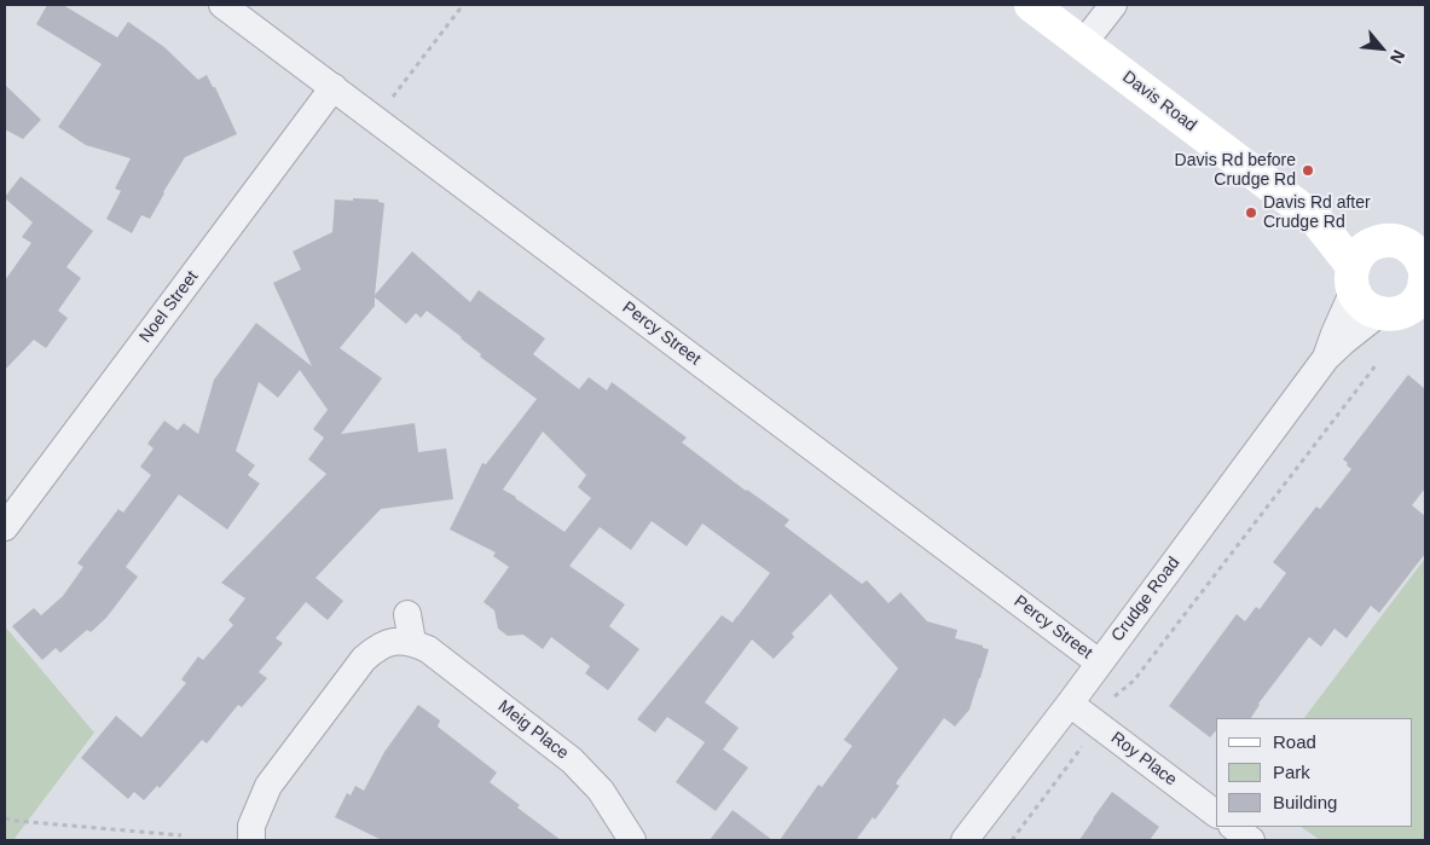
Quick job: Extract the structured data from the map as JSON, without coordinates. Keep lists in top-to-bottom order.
{
  "streets": {
    "street": [
      "Davis Road",
      "Noel Street",
      "Percy Street",
      "Crudge Road",
      "Meig Place",
      "Roy Place"
    ]
  },
  "crossings": [
    ["Davis Road", "Crudge Road"],
    ["Noel Street", "Percy Street"],
    ["Percy Street", "Crudge Road"],
    ["Crudge Road", "Roy Place"]
  ],
  "places": ["Davis Rd before Crudge Rd", "Davis Rd after Crudge Rd"],
  "legend": ["Road", "Park", "Building"],
  "north": "bottom right"
}
